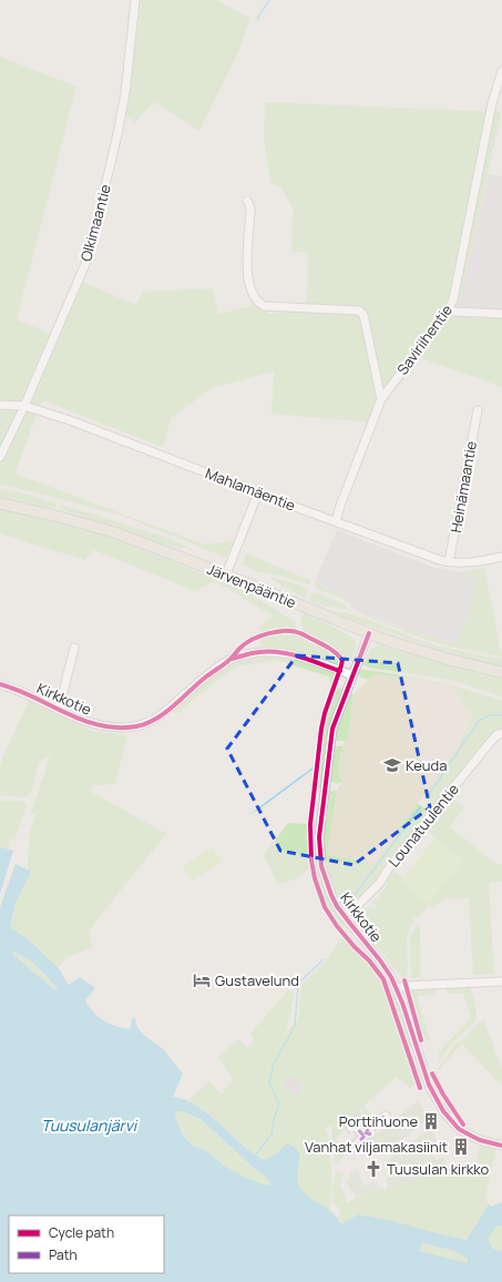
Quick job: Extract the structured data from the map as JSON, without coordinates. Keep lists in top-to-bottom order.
{
  "streets": {
    "main road": ["Järvenpääntie"],
    "street": [
      "Olkimaantie",
      "Saviriihentie",
      "Heinämaantie",
      "Mahlamäentie",
      "Kirkkotie",
      "Lounatuulentie"
    ]
  },
  "crossings": [
    ["Olkimaantie", "Mahlamäentie"],
    ["Saviriihentie", "Mahlamäentie"],
    ["Heinämaantie", "Mahlamäentie"],
    ["Järvenpääntie", "Kirkkotie"],
    ["Kirkkotie", "Lounatuulentie"]
  ],
  "water": ["Tuusulanjärvi"],
  "places": {
    "school or university": ["Keuda"],
    "hotel": ["Gustavelund"],
    "building": ["Porttihuone", "Vanhat viljamakasiinit"],
    "church": ["Tuusulan kirkko"]
  },
  "legend": ["Cycle path", "Path"]
}
